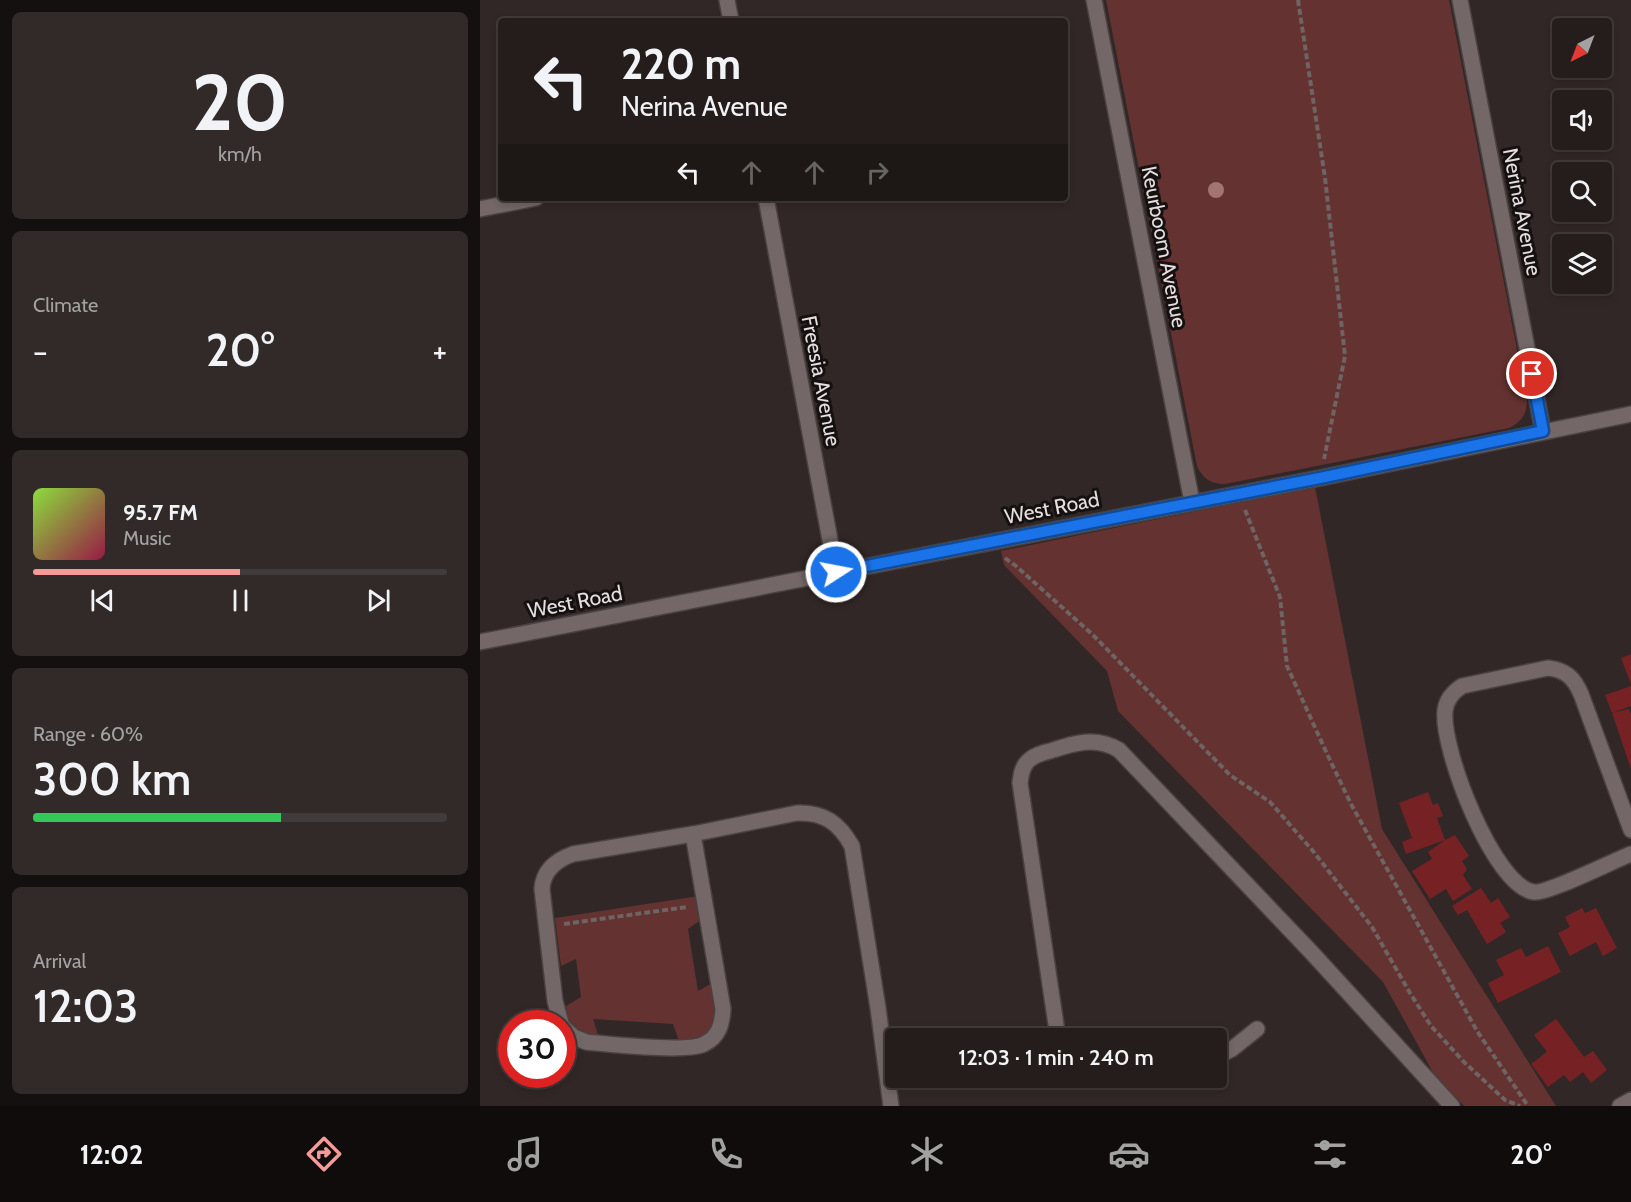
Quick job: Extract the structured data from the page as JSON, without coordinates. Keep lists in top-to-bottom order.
{
  "streets": {
    "street": [
      "Nerina Avenue",
      "Keurboom Avenue",
      "Freesia Avenue",
      "West Road"
    ]
  },
  "crossings": [
    ["Nerina Avenue", "West Road"],
    ["Keurboom Avenue", "West Road"],
    ["Freesia Avenue", "West Road"]
  ],
  "north": "bottom left",
  "page": {
    "tile": [
      ["20", "km/h"],
      "Climate",
      ["Range · 60%", "300 km"],
      ["Arrival", "12:03"]
    ],
    "turn": ["220 m", "Nerina Avenue"],
    "heat": ["−", "20°", "+"],
    "song": ["95.7 FM", "Music"],
    "limit": "30",
    "trip": "12:03 · 1 min · 240 m",
    "tabs": ["12:02", "20°"]
  }
}
